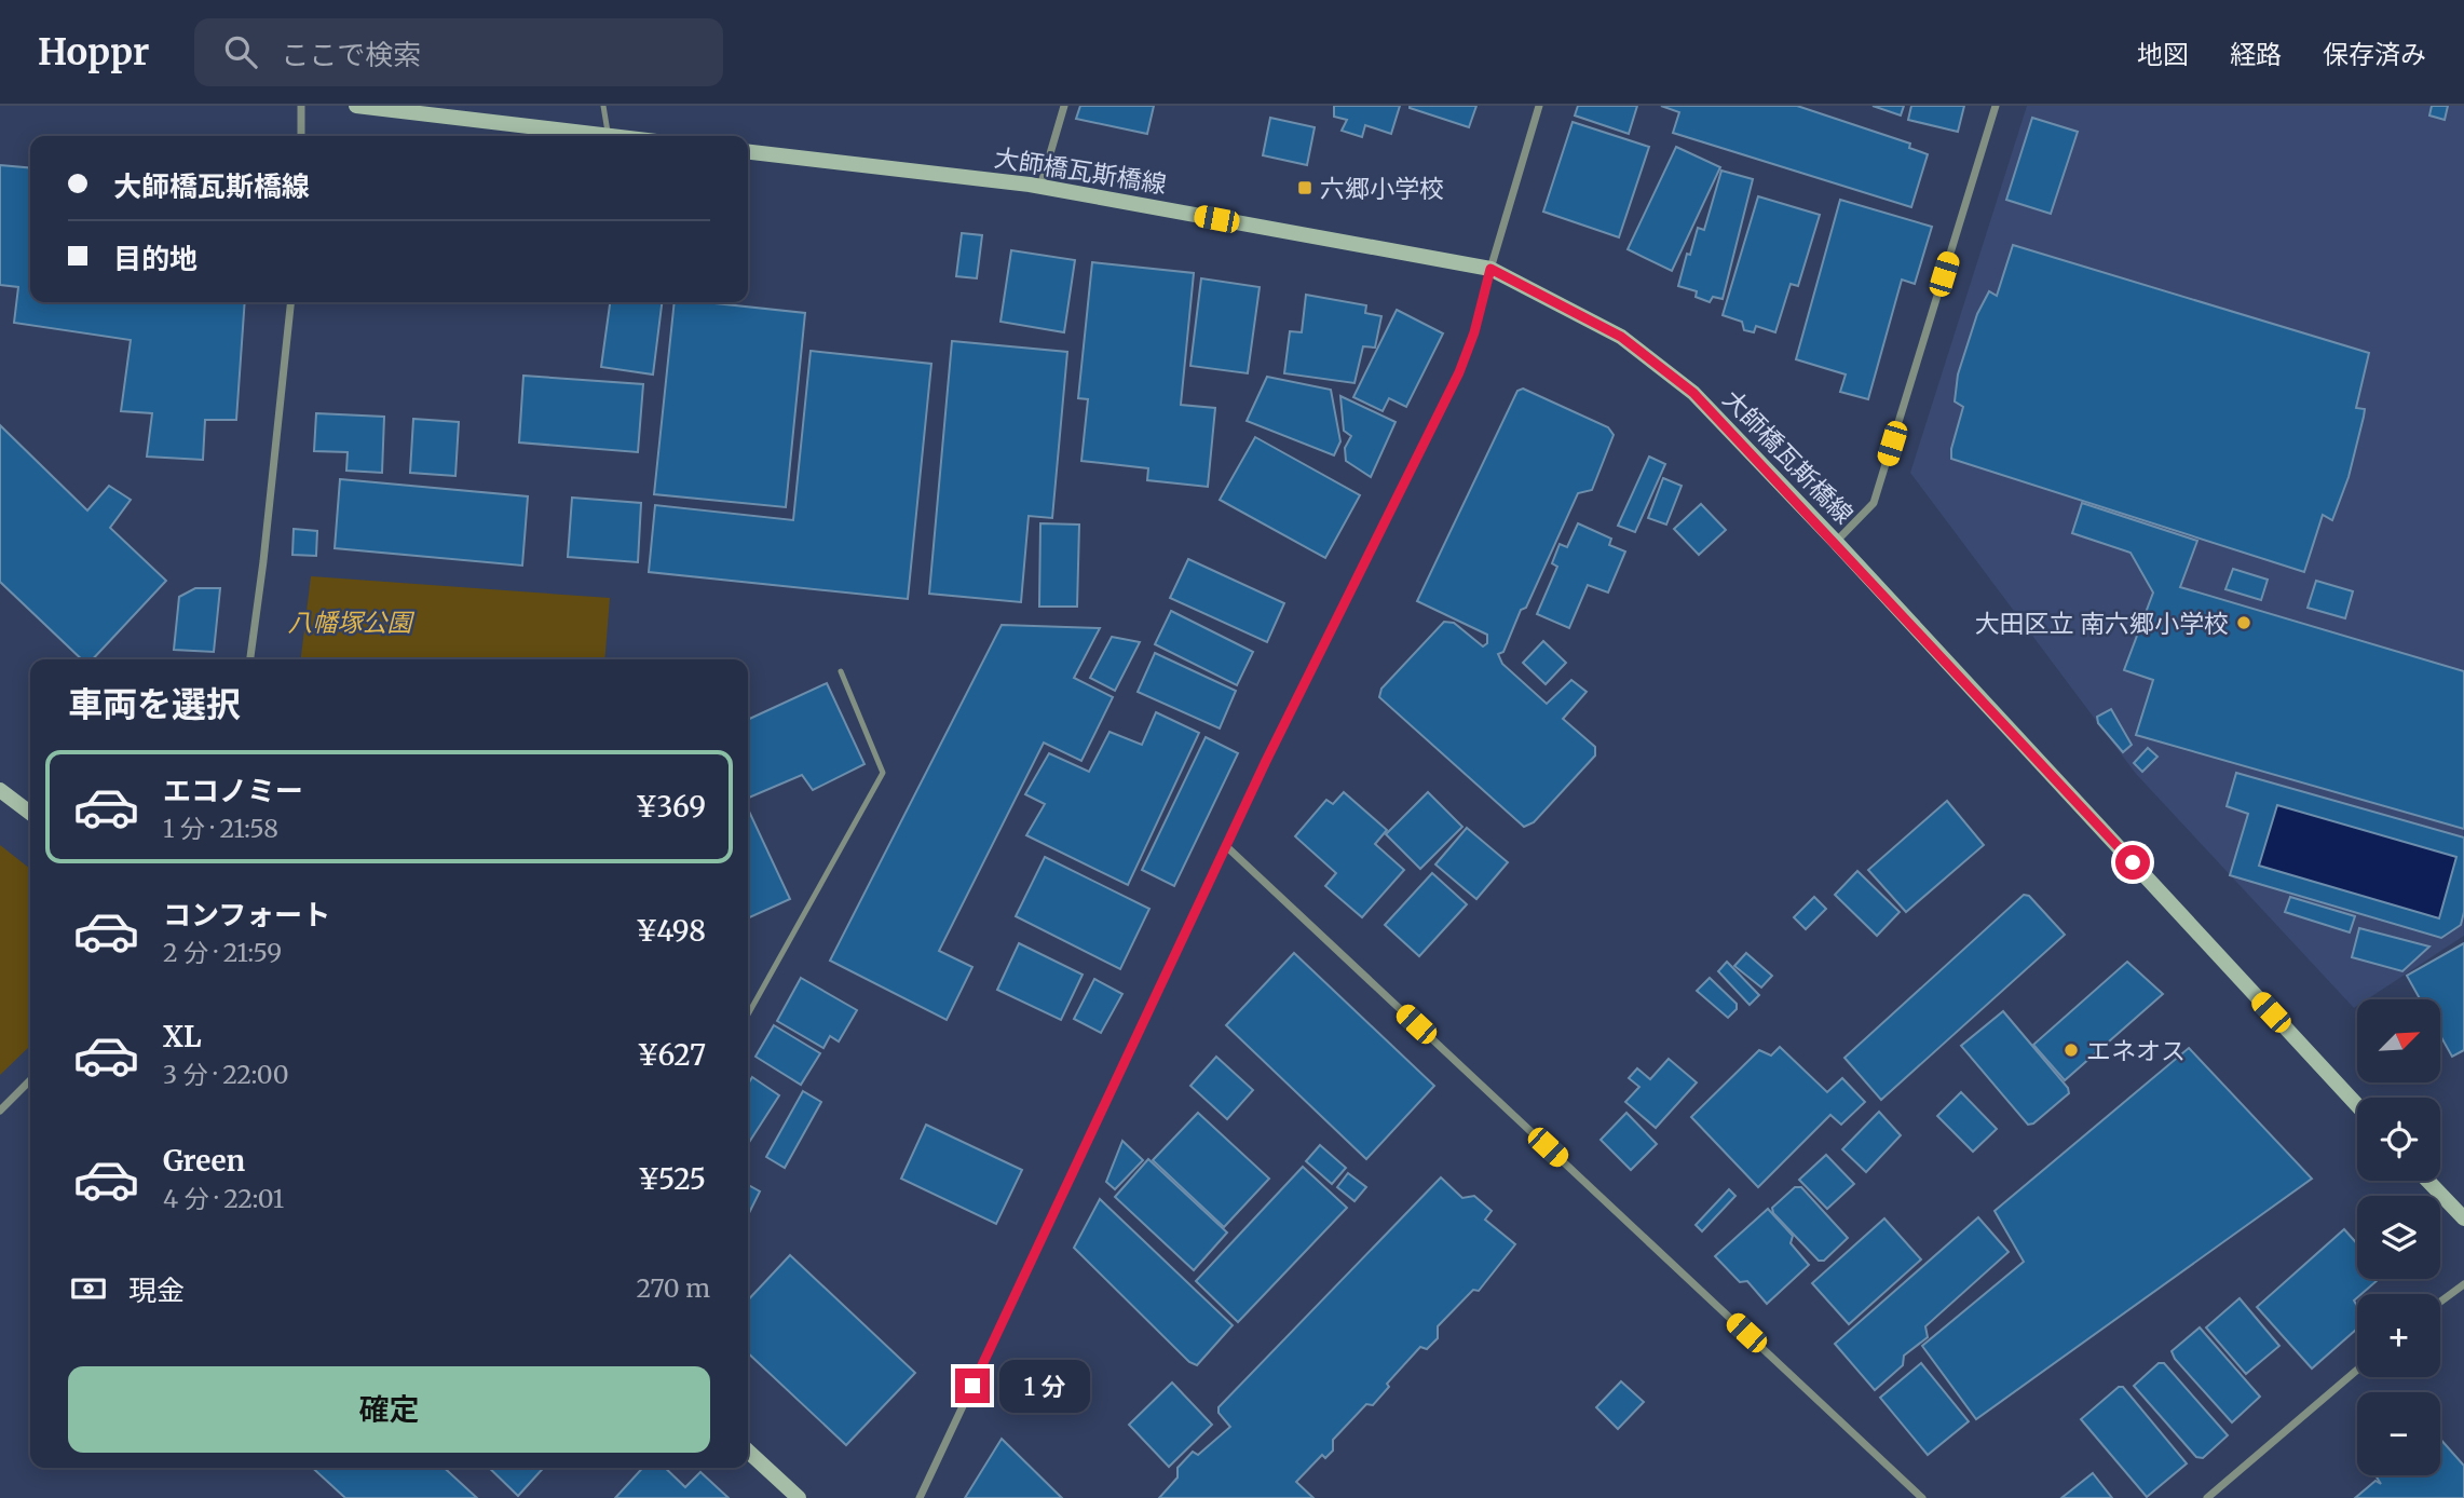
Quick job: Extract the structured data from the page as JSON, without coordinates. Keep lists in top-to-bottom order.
{
  "streets": {
    "street": ["大師橋瓦斯橋線"]
  },
  "parks": ["八幡塚公園"],
  "places": {
    "transit": ["六郷小学校"],
    "other": ["大田区立 南六郷小学校", "エネオス"]
  },
  "north": "top right",
  "page": {
    "header": "Hoppr",
    "search": "ここで検索",
    "nav": ["地図", "経路", "保存済み"],
    "banner": ["大師橋瓦斯橋線", "目的地"],
    "heading": "車両を選択",
    "list": [
      {
        "name": "エコノミー",
        "note": "1 分 · 21:58",
        "value": "¥369"
      },
      {
        "name": "コンフォート",
        "note": "2 分 · 21:59",
        "value": "¥498"
      },
      {
        "name": "XL",
        "note": "3 分 · 22:00",
        "value": "¥627"
      },
      {
        "name": "Green",
        "note": "4 分 · 22:01",
        "value": "¥525"
      }
    ],
    "map_buttons": ["+", "−"],
    "pay": ["現金", "270 m"],
    "buttons": "確定",
    "bubble": "1 分"
  }
}
